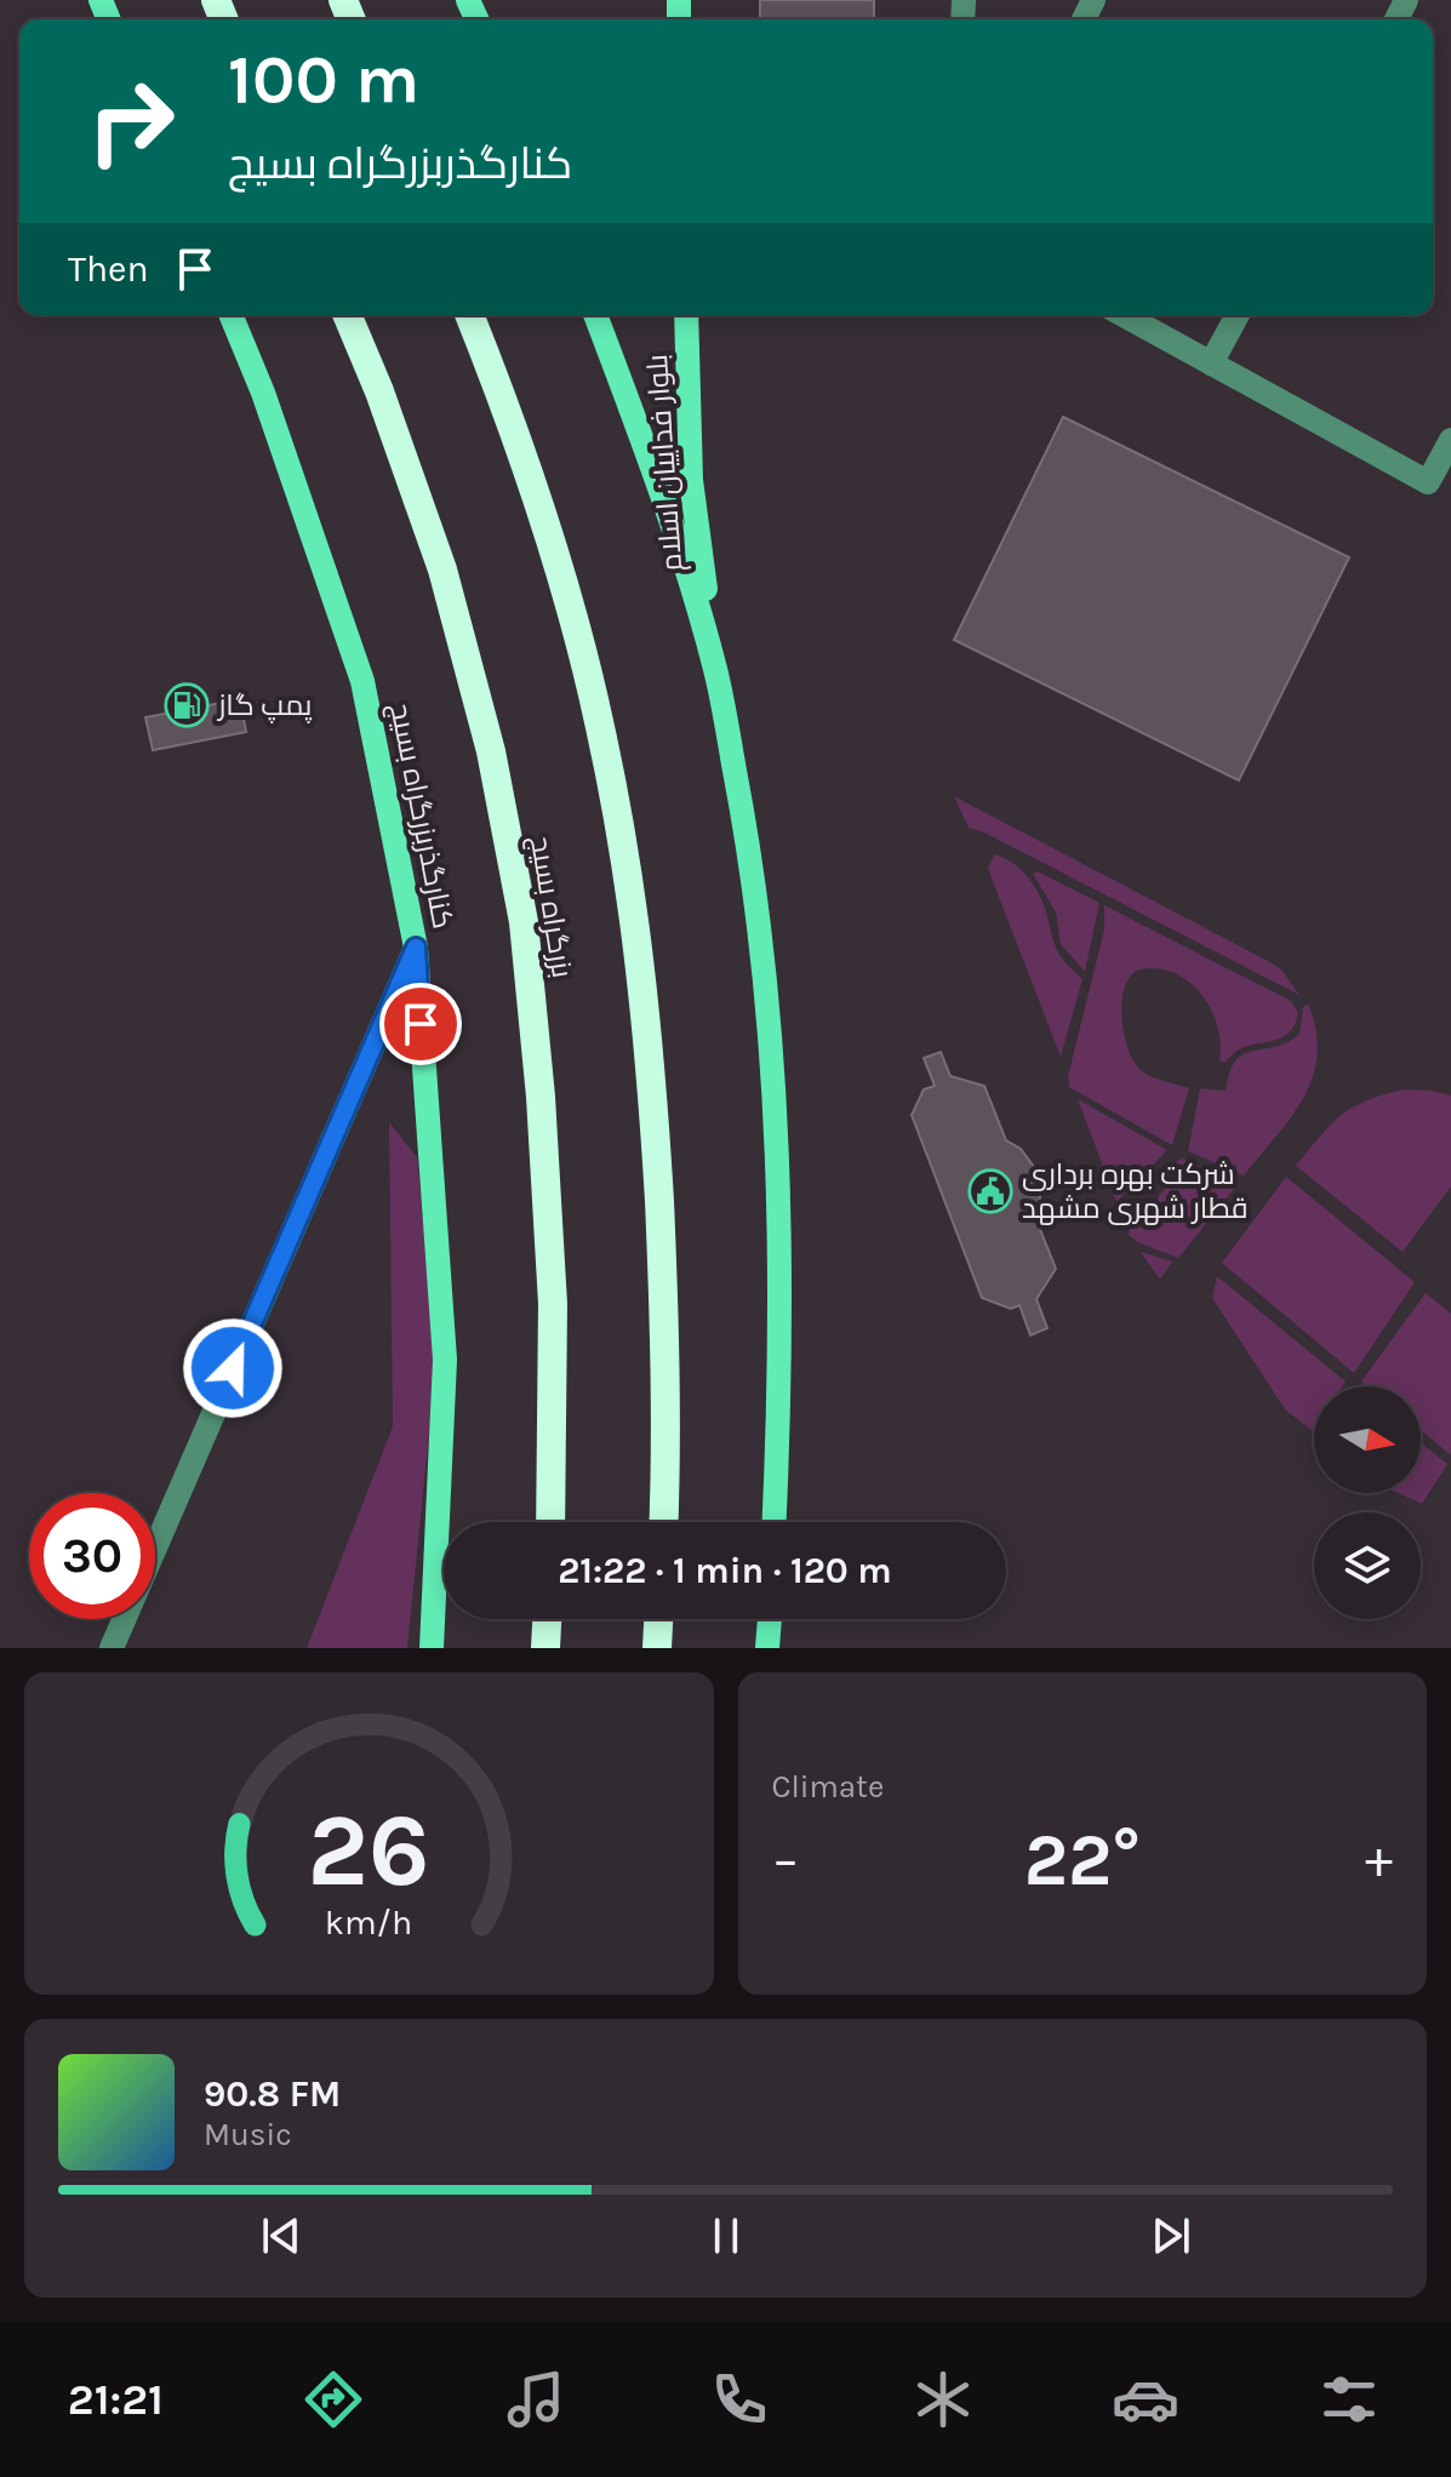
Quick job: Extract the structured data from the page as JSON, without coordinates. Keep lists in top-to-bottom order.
{
  "streets": {
    "highway": ["بزرگراه بسیج"],
    "main road": ["بلوار فداییان اسلام", "کنارگذربزرگراه بسیج"]
  },
  "places": {
    "fuel station": ["پمپ گاز"],
    "public building": ["شرکت بهره برداری قطار شهری مشهد"]
  },
  "north": "right",
  "page": {
    "turn": ["100 m", "کنارگذربزرگراه بسیج"],
    "then": "Then",
    "limit": "30",
    "trip": "21:22 · 1 min · 120 m",
    "tile": "Climate",
    "heat": ["−", "22°", "+"],
    "song": ["90.8 FM", "Music"],
    "tabs": "21:21",
    "gauge": ["26", "km/h"]
  }
}
